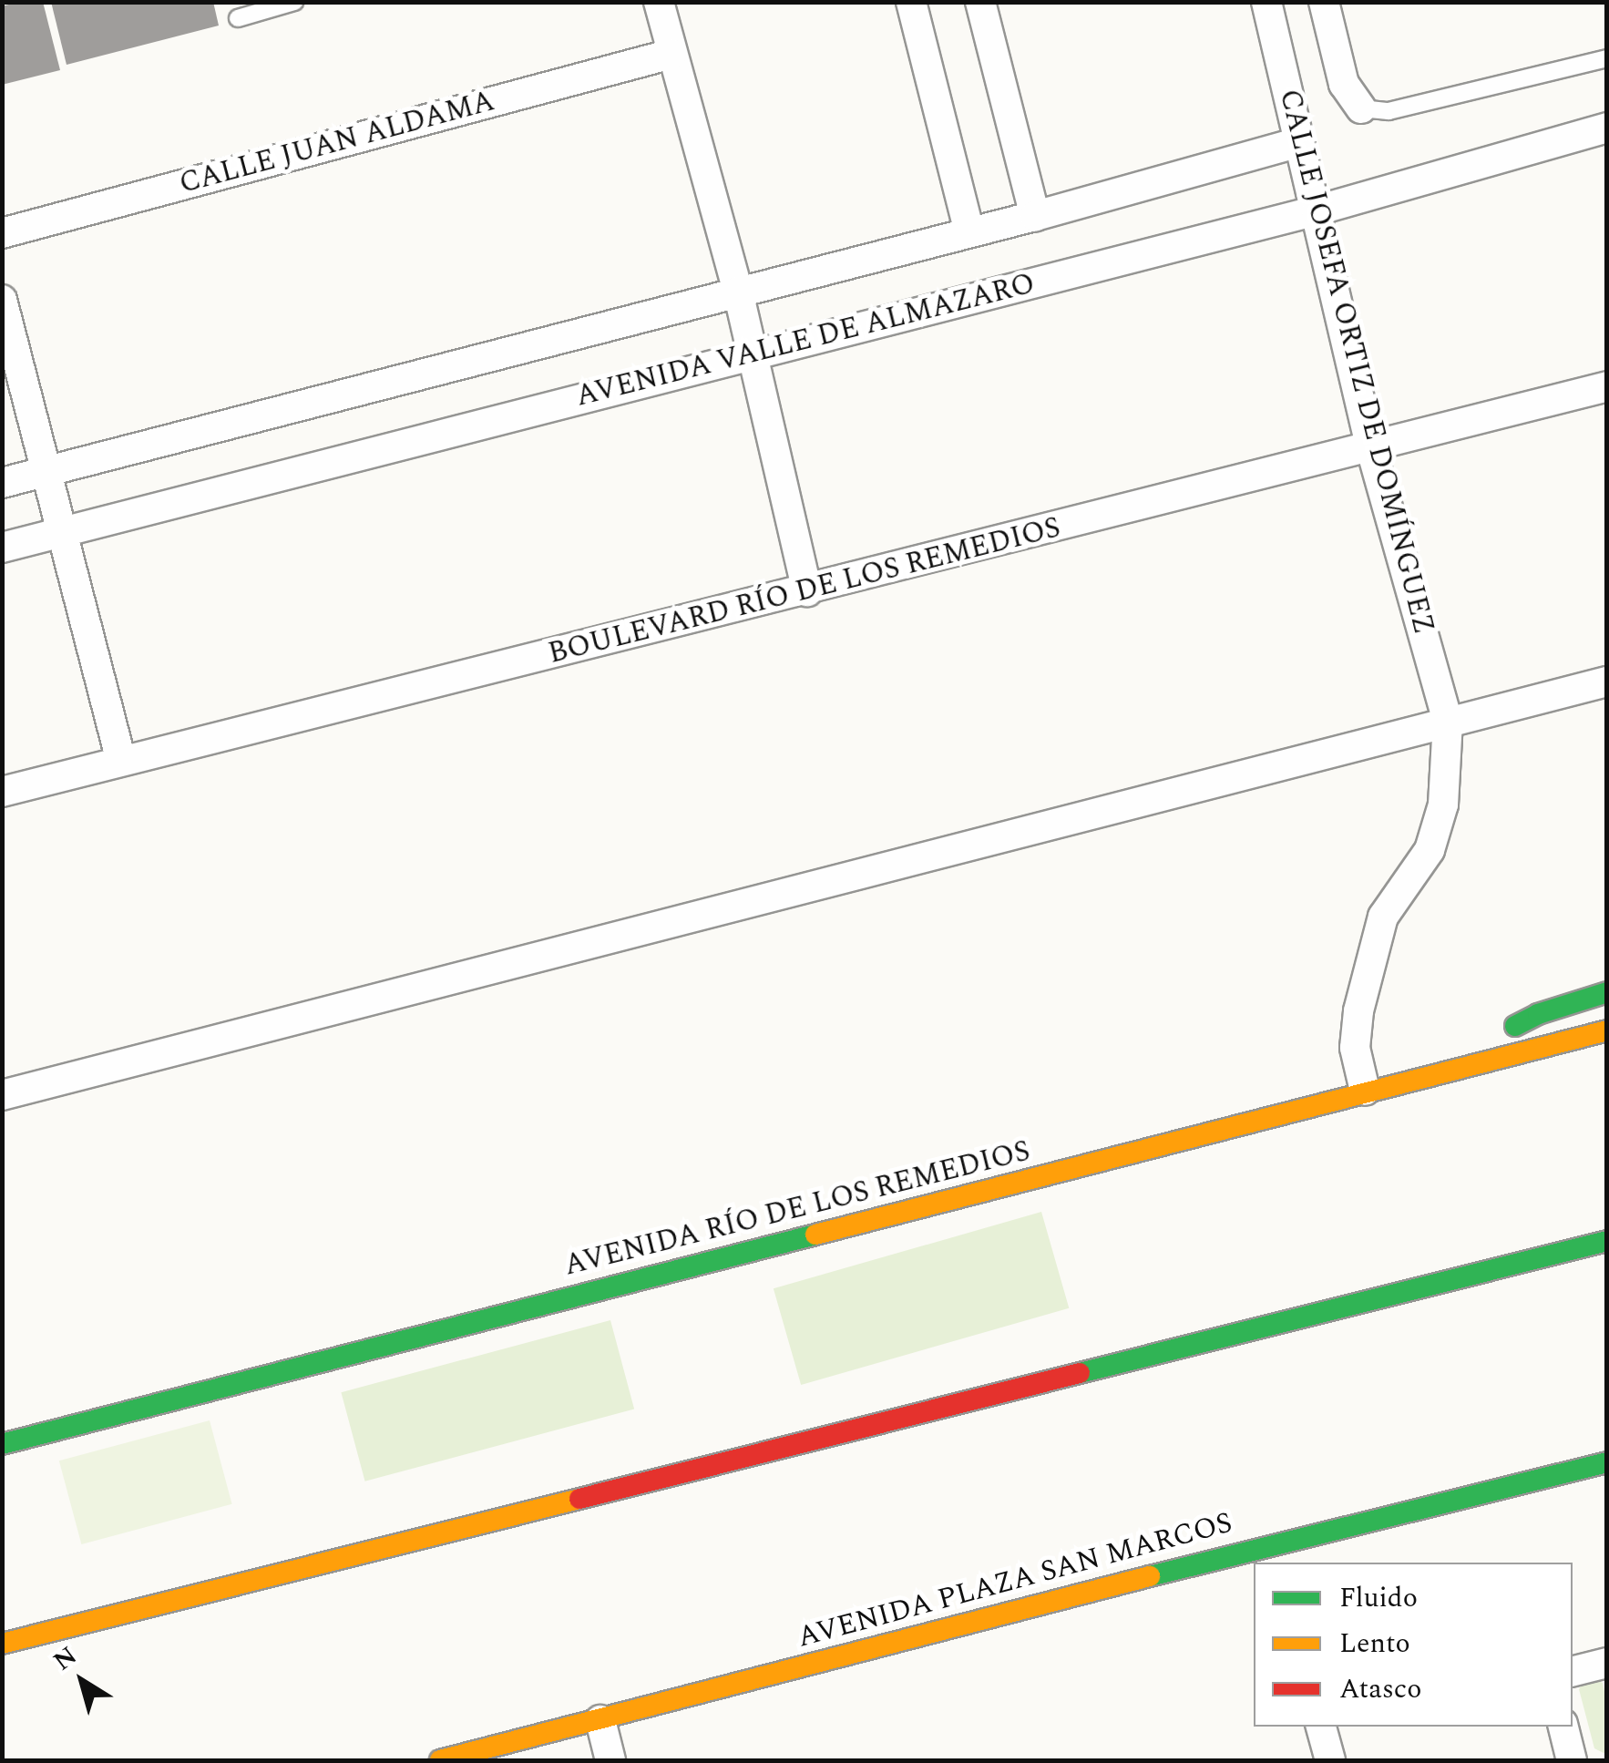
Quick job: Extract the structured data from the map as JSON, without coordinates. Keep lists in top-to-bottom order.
{
  "streets": {
    "main road": ["AVENIDA RÍO DE LOS REMEDIOS", "AVENIDA PLAZA SAN MARCOS"],
    "street": [
      "CALLE JUAN ALDAMA",
      "AVENIDA VALLE DE ALMAZARO",
      "CALLE JOSEFA ORTIZ DE DOMÍNGUEZ",
      "BOULEVARD RÍO DE LOS REMEDIOS"
    ]
  },
  "crossings": [
    ["AVENIDA VALLE DE ALMAZARO", "CALLE JOSEFA ORTIZ DE DOMÍNGUEZ"],
    ["CALLE JOSEFA ORTIZ DE DOMÍNGUEZ", "BOULEVARD RÍO DE LOS REMEDIOS"],
    ["CALLE JOSEFA ORTIZ DE DOMÍNGUEZ", "AVENIDA RÍO DE LOS REMEDIOS"]
  ],
  "legend": ["Fluido", "Lento", "Atasco"],
  "north": "top left"
}
